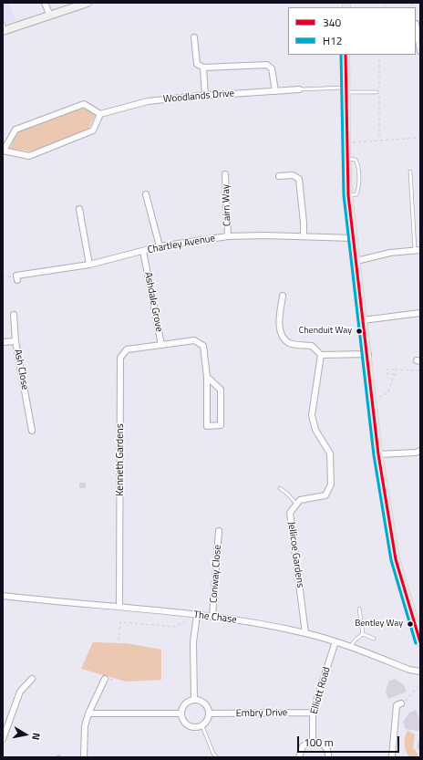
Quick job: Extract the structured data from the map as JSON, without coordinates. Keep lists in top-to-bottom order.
{
  "streets": {
    "street": [
      "Woodlands Drive",
      "Cairn Way",
      "Chartley Avenue",
      "Ashdale Grove",
      "Ash Close",
      "Kenneth Gardens",
      "Jellicoe Gardens",
      "Conway Close",
      "The Chase",
      "Elliott Road",
      "Embry Drive"
    ]
  },
  "crossings": [
    ["Cairn Way", "Chartley Avenue"],
    ["Chartley Avenue", "Ashdale Grove"],
    ["Ashdale Grove", "Kenneth Gardens"],
    ["Kenneth Gardens", "The Chase"],
    ["Jellicoe Gardens", "The Chase"],
    ["Conway Close", "The Chase"],
    ["The Chase", "Elliott Road"],
    ["Elliott Road", "Embry Drive"]
  ],
  "places": ["Chenduit Way", "Bentley Way"],
  "lines": ["transit line 340", "transit line H12"],
  "legend": ["340", "H12"],
  "scale_bar": "100 m",
  "north": "right"
}
